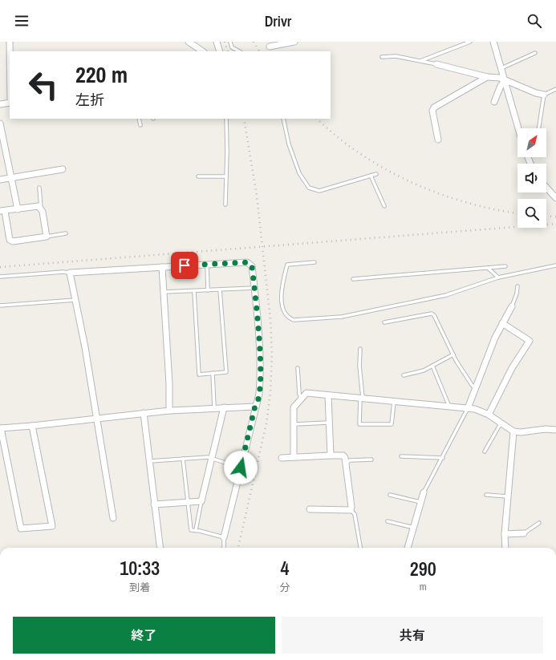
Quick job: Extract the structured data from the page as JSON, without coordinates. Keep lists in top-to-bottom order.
{
  "north": "top right",
  "page": {
    "header": "Drivr",
    "turn": ["220 m", "左折"],
    "eta": [
      "10:33",
      "到着",
      "4",
      "分",
      "290",
      "m"
    ],
    "buttons": ["終了", "共有"]
  }
}
